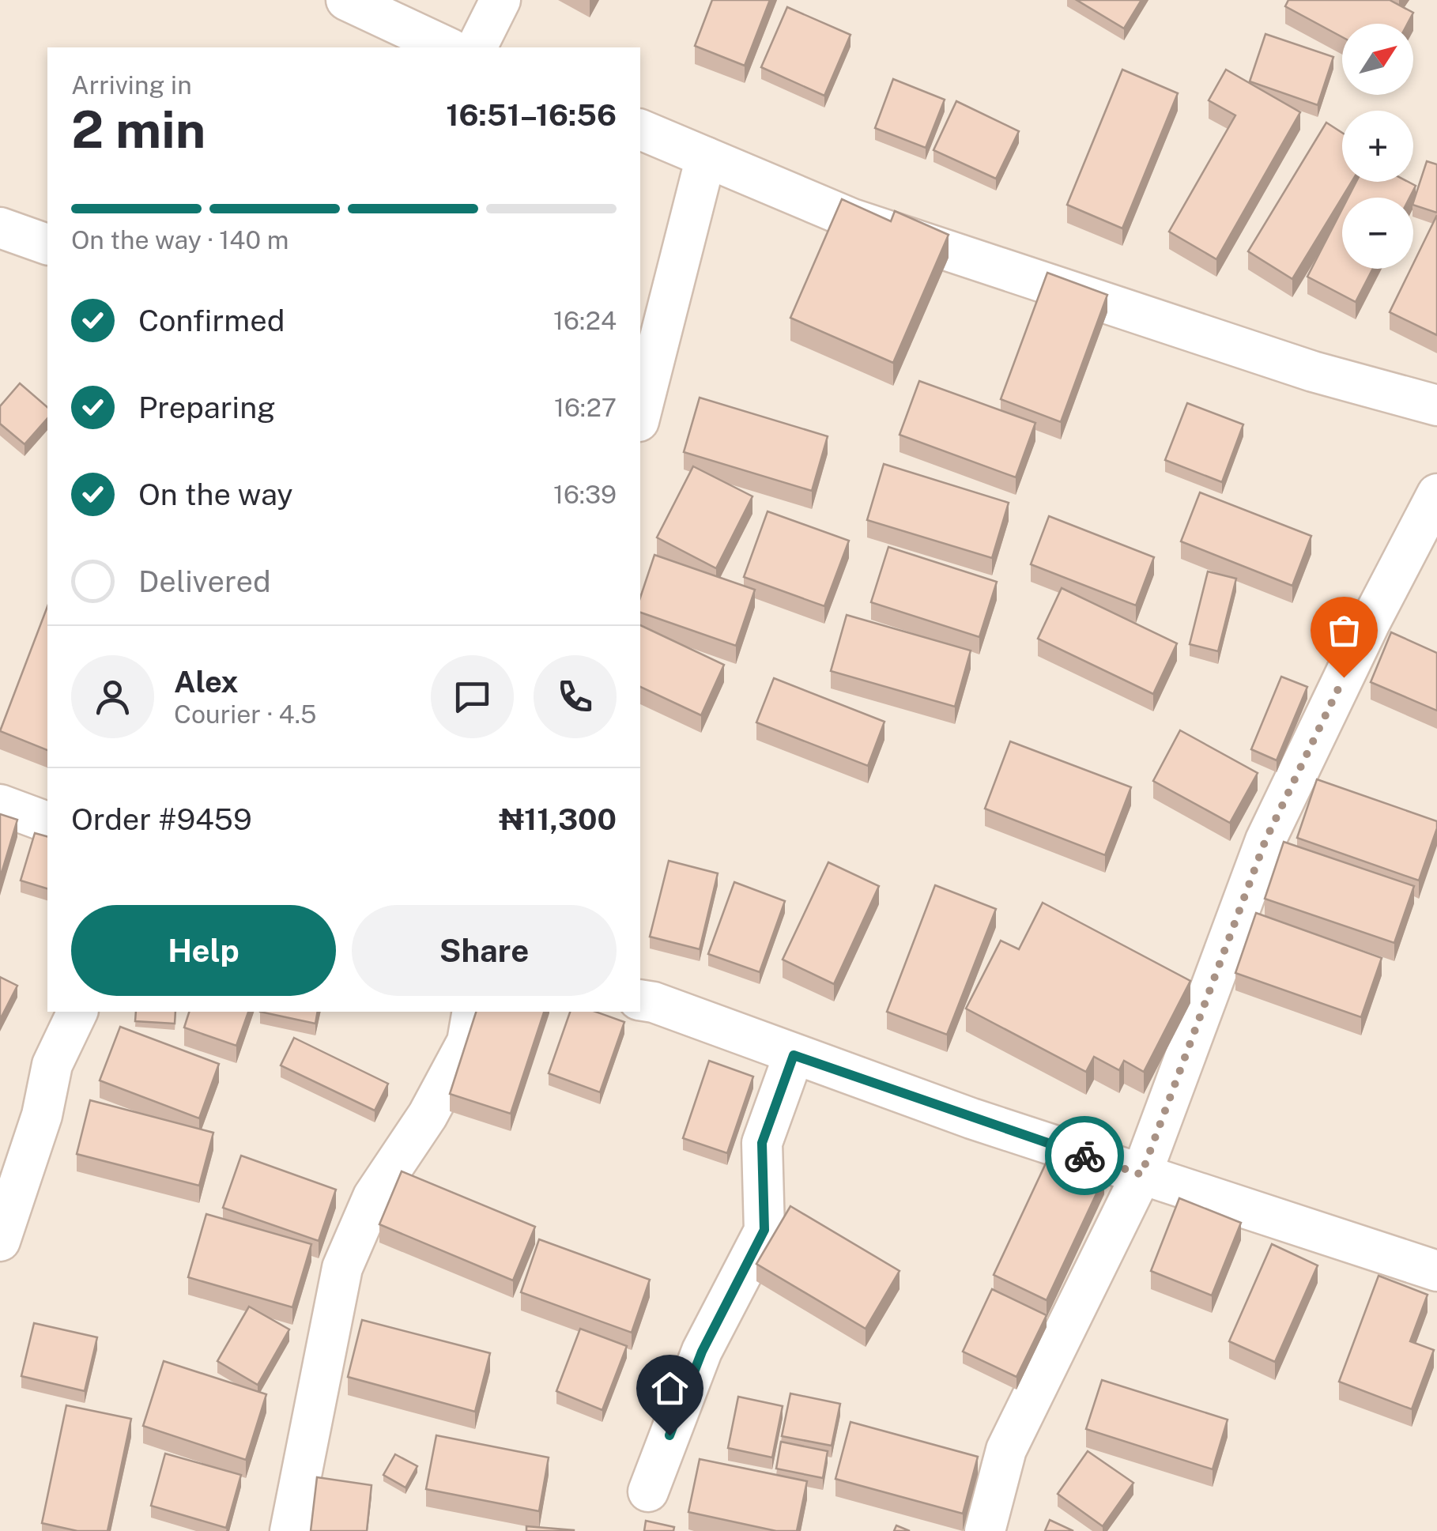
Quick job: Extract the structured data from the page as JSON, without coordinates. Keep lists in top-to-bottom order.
{
  "north": "top right",
  "page": {
    "map_buttons": ["+", "−"],
    "heading": ["2 min", "Arriving in", "16:51–16:56"],
    "panel": [
      "Alex",
      "Courier · 4.5",
      "Order #9459",
      "₦11,300"
    ],
    "bar": "On the way · 140 m",
    "list": [
      ["Confirmed", "16:24"],
      ["Preparing", "16:27"],
      ["On the way", "16:39"],
      "Delivered"
    ],
    "buttons": ["Help", "Share"]
  }
}
